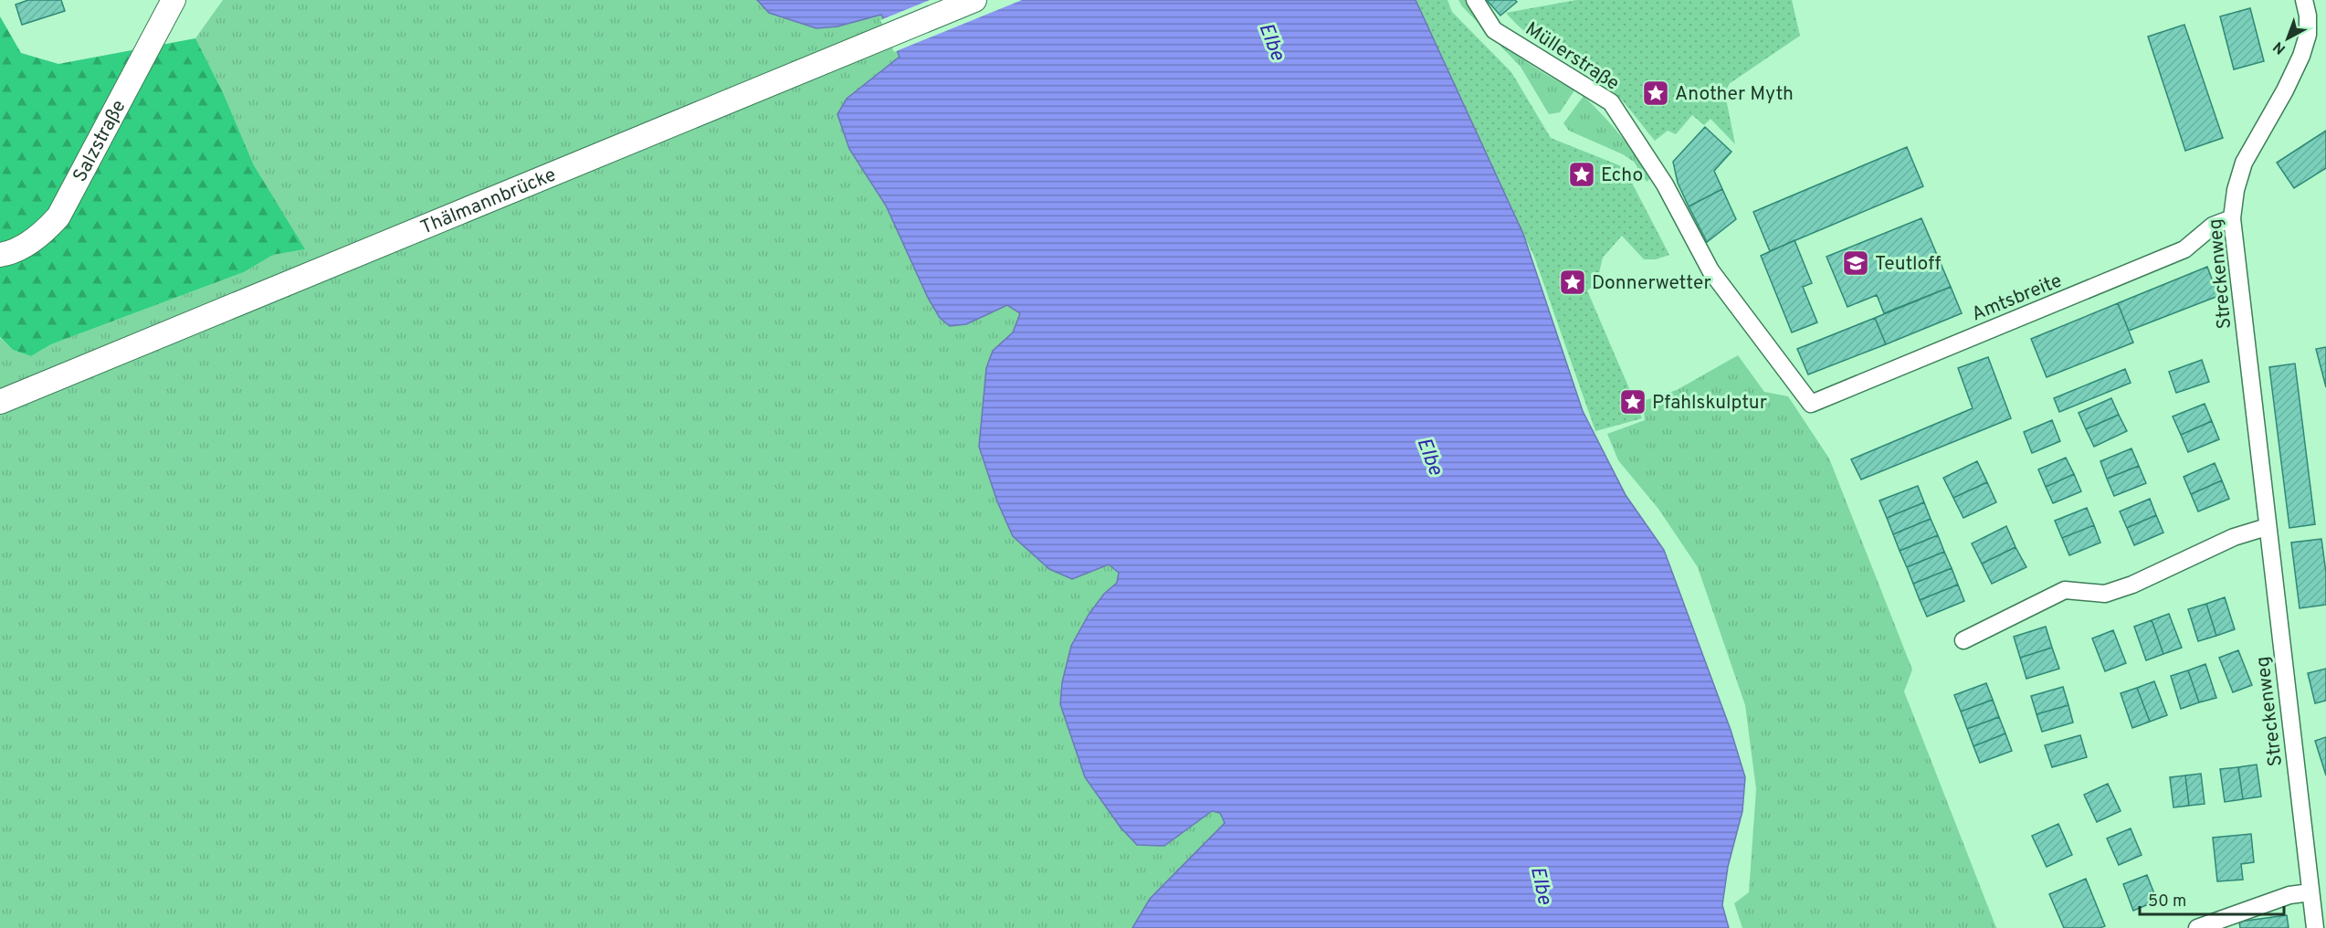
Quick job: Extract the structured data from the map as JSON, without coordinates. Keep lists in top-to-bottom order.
{
  "streets": {
    "street": [
      "Müllerstraße",
      "Salzstraße",
      "Thälmannbrücke",
      "Streckenweg",
      "Amtsbreite"
    ]
  },
  "crossings": [
    ["Müllerstraße", "Amtsbreite"],
    ["Streckenweg", "Amtsbreite"]
  ],
  "water": ["Elbe"],
  "places": {
    "place": [
      "Another Myth",
      "Echo",
      "Donnerwetter",
      "Pfahlskulptur"
    ],
    "school or university": ["Teutloff"]
  },
  "scale_bar": "50 m",
  "north": "bottom left"
}
